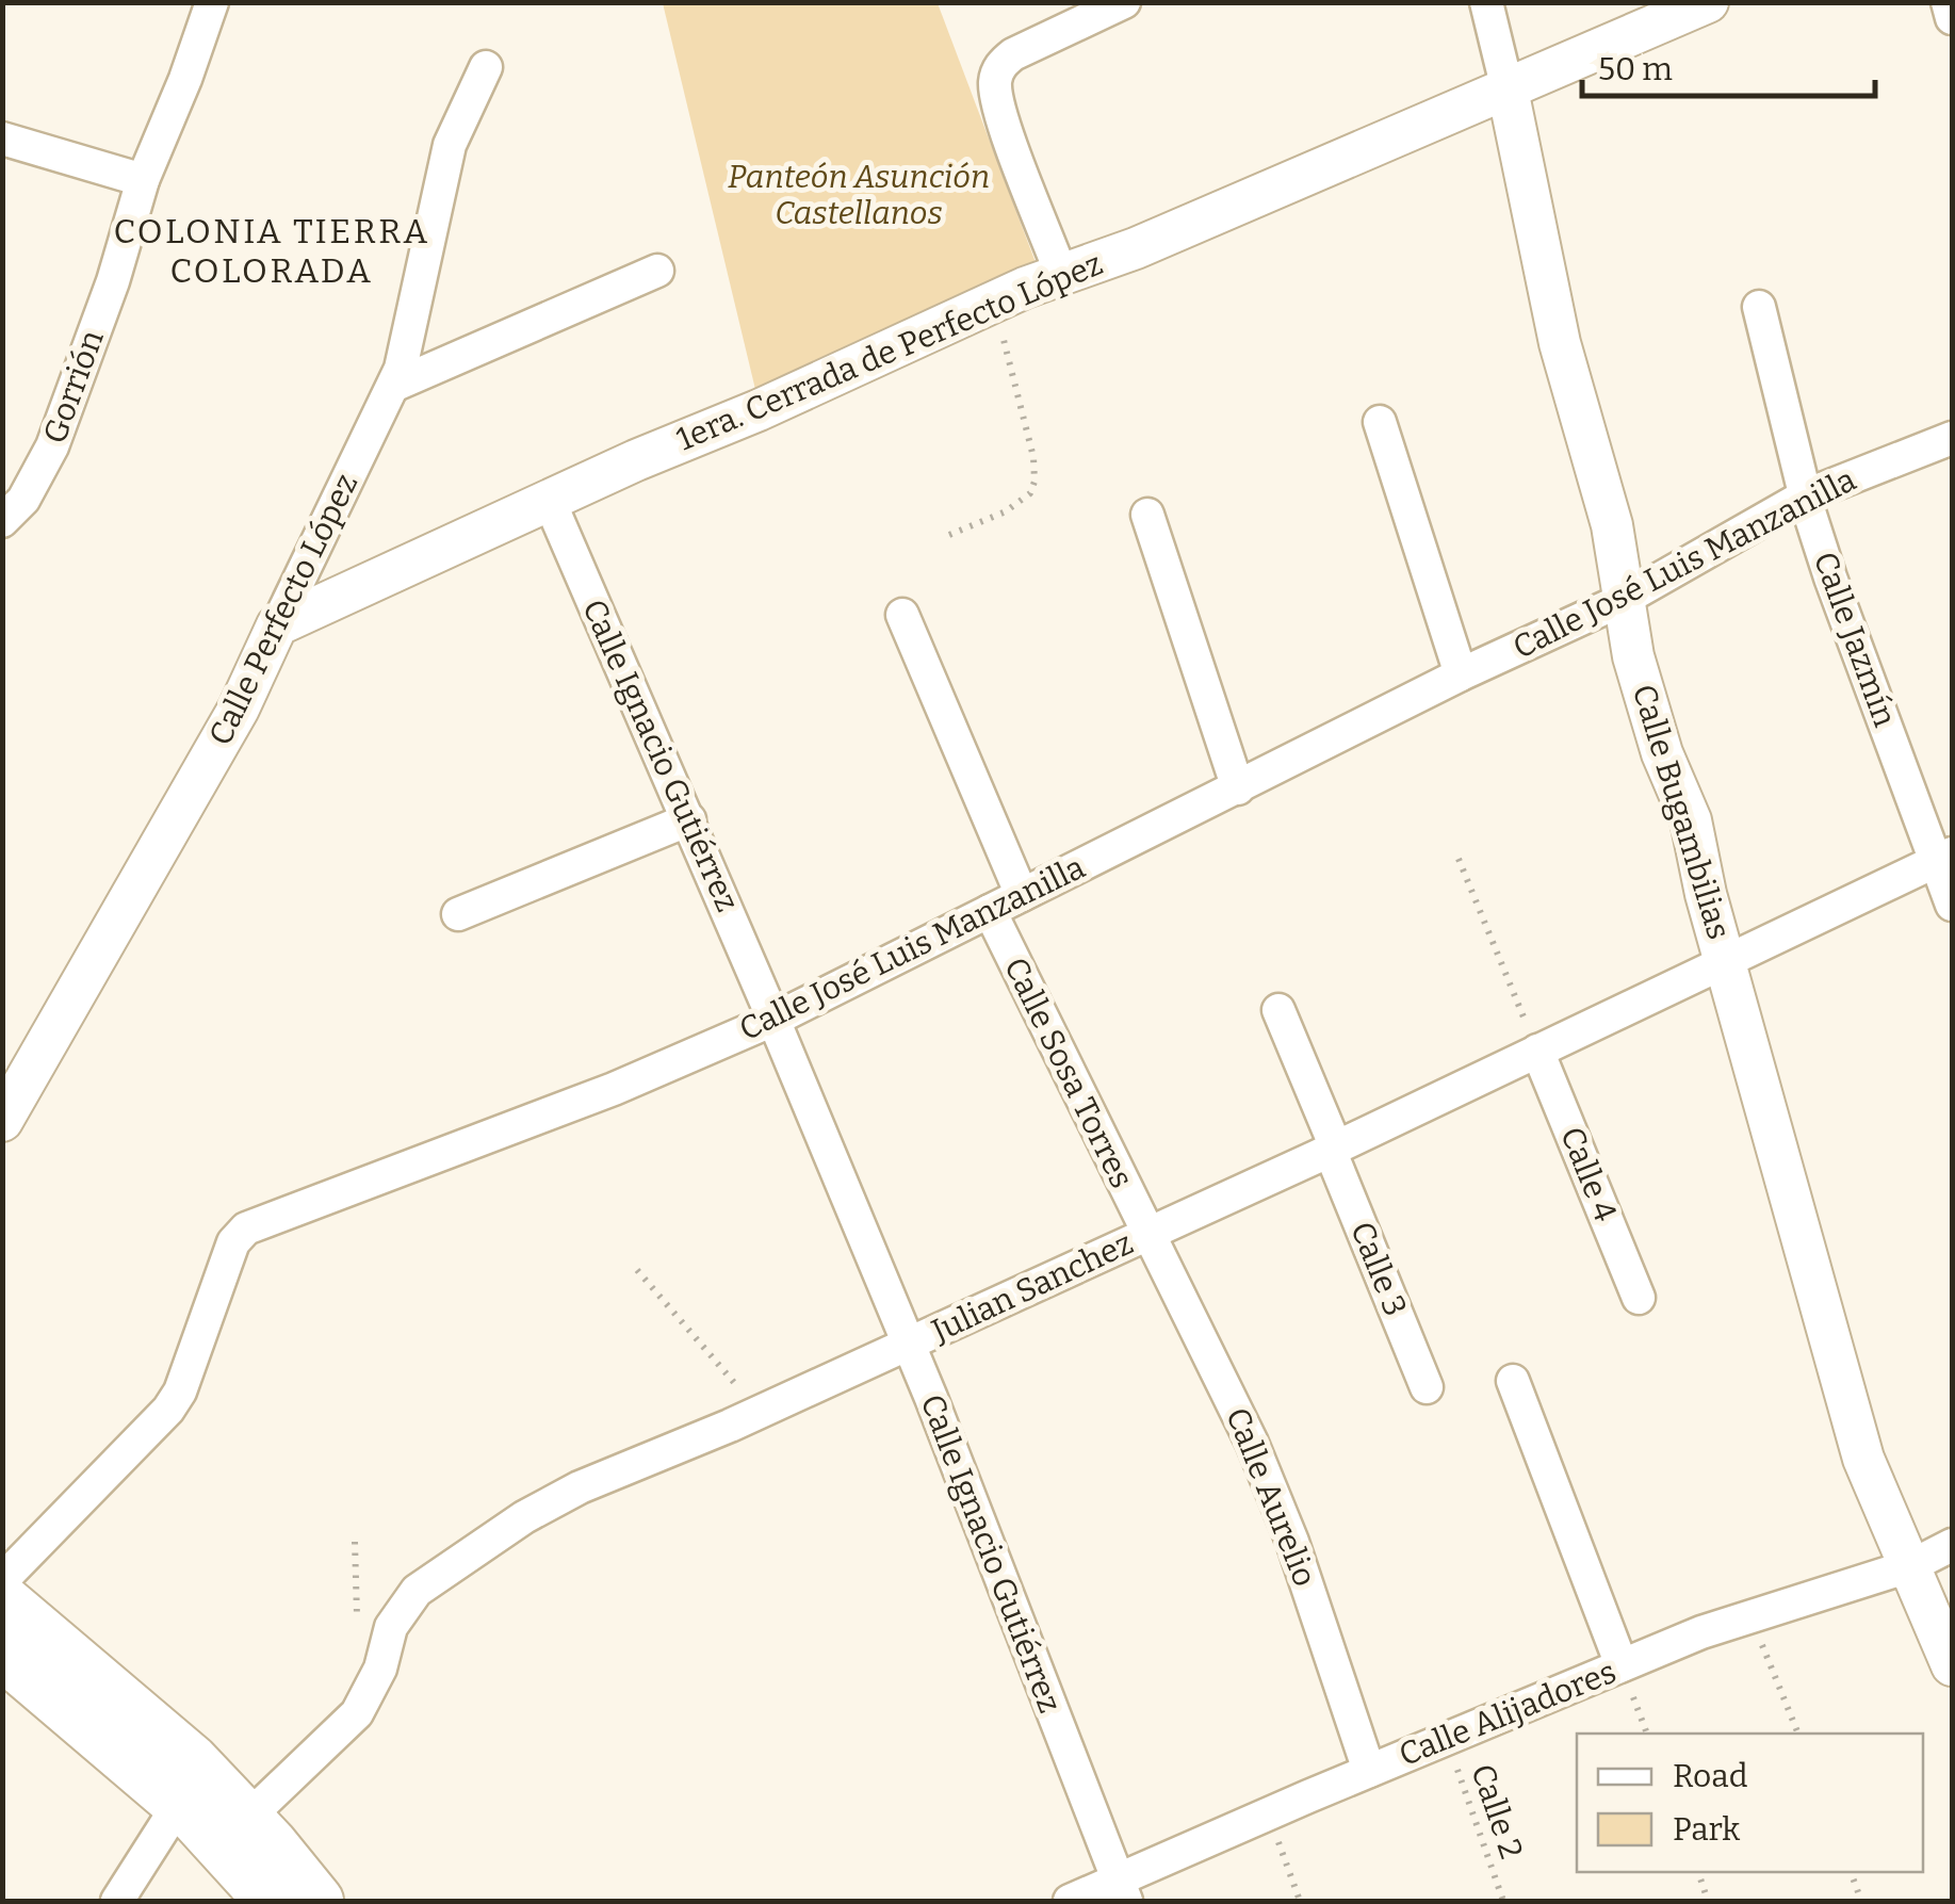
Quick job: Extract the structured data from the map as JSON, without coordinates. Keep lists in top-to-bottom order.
{
  "streets": {
    "street": [
      "1era. Cerrada de Perfecto López",
      "Gorrión",
      "Calle José Luis Manzanilla",
      "Calle Perfecto López",
      "Calle Jazmín",
      "Calle Ignacio Gutiérrez",
      "Calle Bugambilias",
      "Calle Sosa Torres",
      "Calle 4",
      "Calle 3",
      "Julian Sanchez",
      "Calle Aurelio",
      "Calle Alijadores"
    ],
    "path": ["Calle 2"]
  },
  "crossings": [
    ["1era. Cerrada de Perfecto López", "Calle Perfecto López"],
    ["1era. Cerrada de Perfecto López", "Calle Ignacio Gutiérrez"],
    ["1era. Cerrada de Perfecto López", "Calle Bugambilias"],
    ["Calle José Luis Manzanilla", "Calle Jazmín"],
    ["Calle José Luis Manzanilla", "Calle Ignacio Gutiérrez"],
    ["Calle José Luis Manzanilla", "Calle Bugambilias"],
    ["Calle José Luis Manzanilla", "Calle Sosa Torres"],
    ["Calle Jazmín", "Julian Sanchez"],
    ["Calle Ignacio Gutiérrez", "Julian Sanchez"],
    ["Calle Ignacio Gutiérrez", "Calle Alijadores"],
    ["Calle Bugambilias", "Julian Sanchez"],
    ["Calle Bugambilias", "Calle Alijadores"],
    ["Calle Sosa Torres", "Julian Sanchez"],
    ["Calle Sosa Torres", "Calle Aurelio"],
    ["Calle 4", "Julian Sanchez"],
    ["Calle 3", "Julian Sanchez"],
    ["Julian Sanchez", "Calle Aurelio"],
    ["Calle Aurelio", "Calle Alijadores"],
    ["Calle Alijadores", "Calle 2"]
  ],
  "districts": ["COLONIA TIERRA COLORADA"],
  "parks": ["Panteón Asunción Castellanos"],
  "legend": ["Road", "Park"],
  "scale_bar": "50 m"
}
